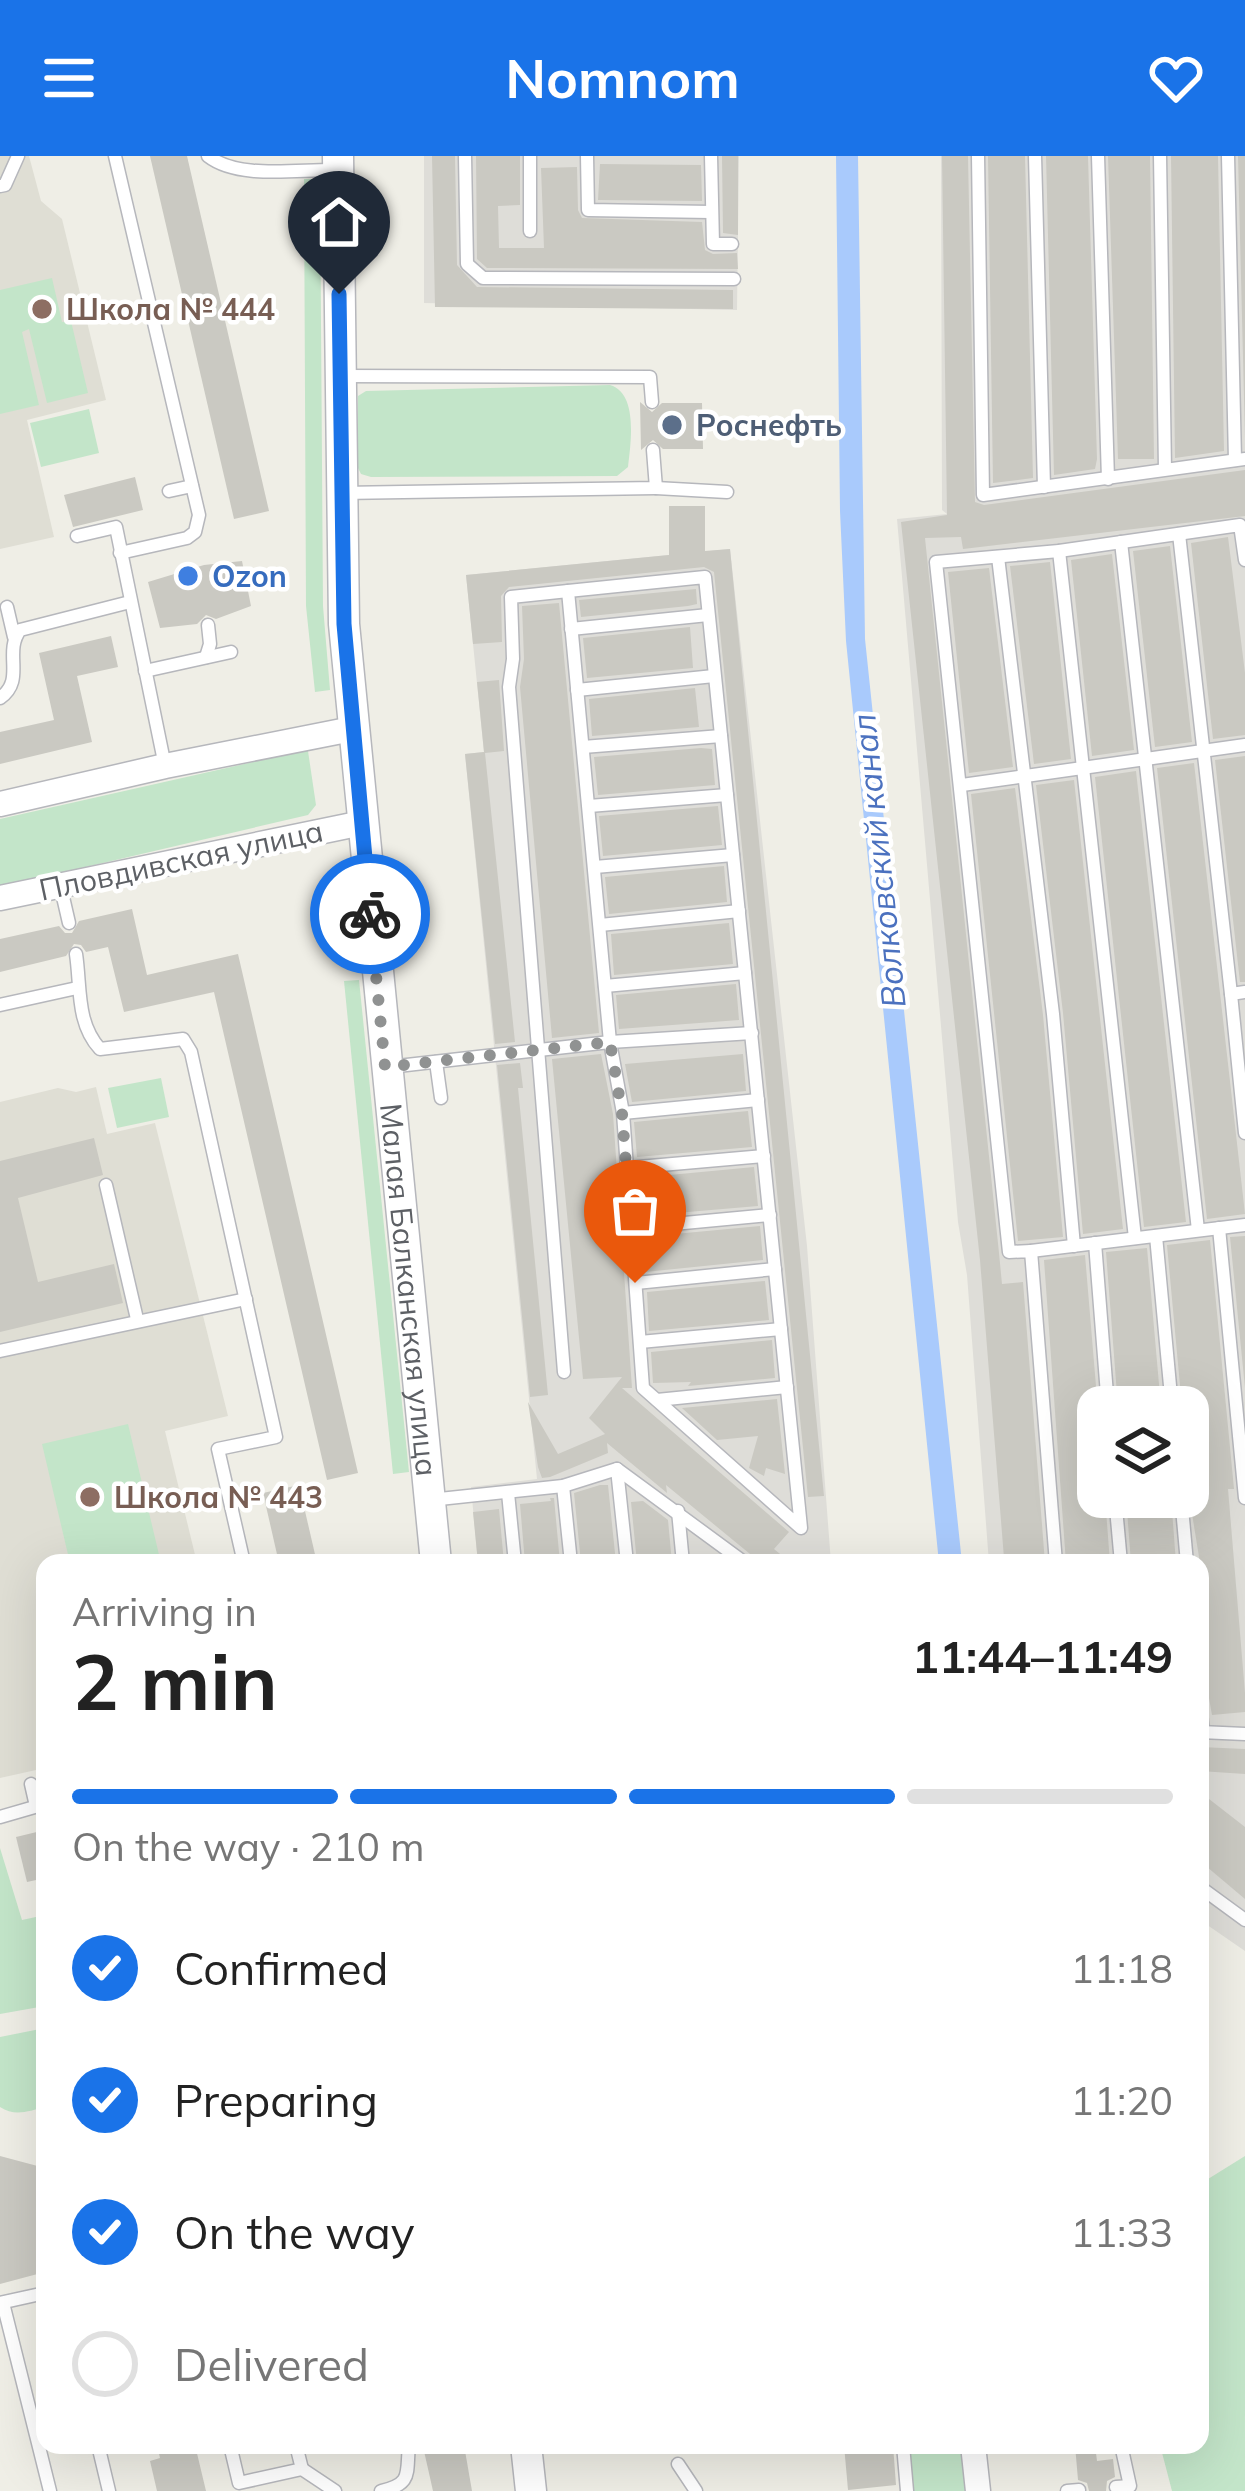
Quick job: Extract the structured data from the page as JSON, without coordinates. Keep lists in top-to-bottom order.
{
  "streets": {
    "street": ["Пловдивская улица", "Малая Балканская улица"]
  },
  "crossings": [
    ["Пловдивская улица", "Малая Балканская улица"]
  ],
  "water": ["Волковский канал"],
  "places": [
    "Школа № 444",
    "Роснефть",
    "Ozon",
    "Школа № 443"
  ],
  "page": {
    "header": "Nomnom",
    "heading": ["2 min", "Arriving in", "11:44–11:49"],
    "bar": "On the way · 210 m",
    "list": [
      ["Confirmed", "11:18"],
      ["Preparing", "11:20"],
      ["On the way", "11:33"],
      "Delivered"
    ]
  }
}
